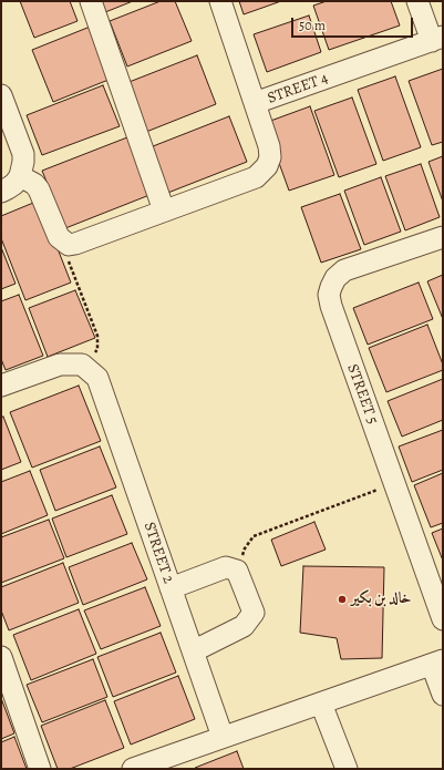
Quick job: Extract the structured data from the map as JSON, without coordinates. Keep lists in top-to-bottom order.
{
  "streets": {
    "street": ["STREET 4", "STREET 5", "STREET 2"]
  },
  "places": ["خالد بن بكير"],
  "scale_bar": "50 m"
}
